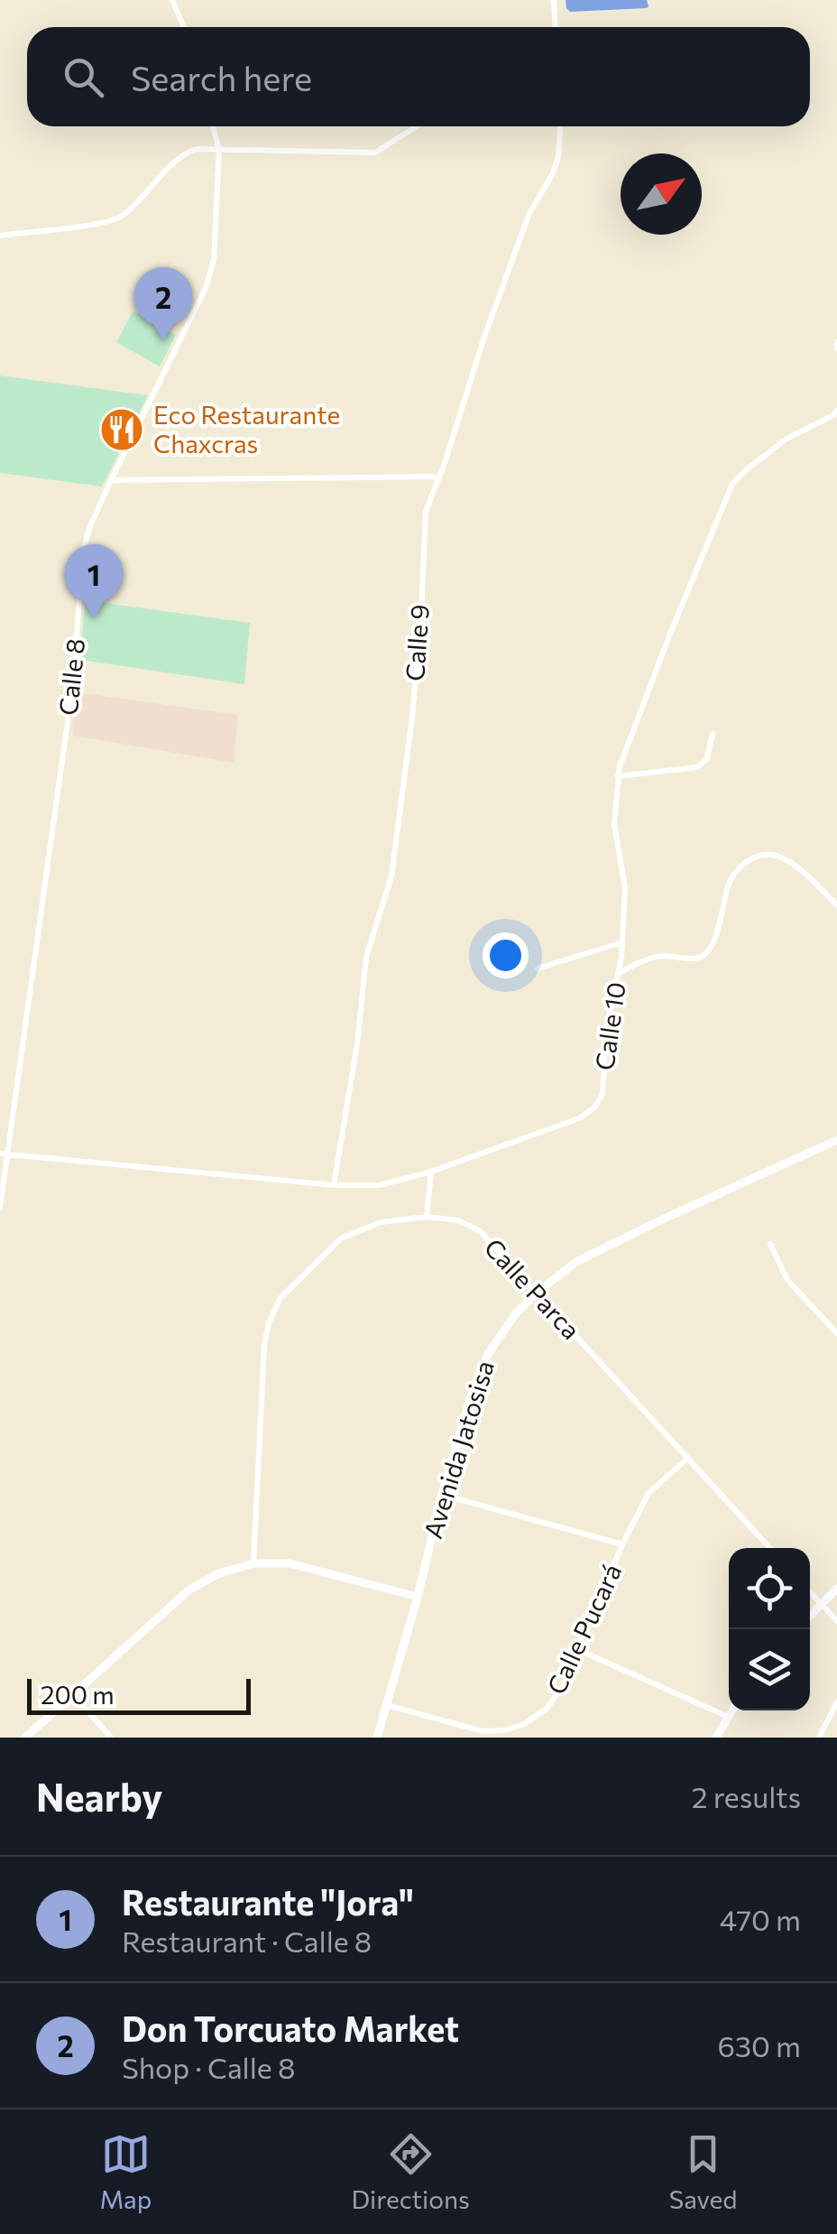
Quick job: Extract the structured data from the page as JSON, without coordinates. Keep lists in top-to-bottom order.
{
  "streets": {
    "street": [
      "Calle 9",
      "Calle 8",
      "Calle 10",
      "Calle Parca",
      "Avenida Jatosisa",
      "Calle Pucará"
    ]
  },
  "crossings": [
    ["Calle 9", "Calle 10"],
    ["Calle 8", "Calle 10"],
    ["Calle Parca", "Avenida Jatosisa"],
    ["Calle Parca", "Calle Pucará"],
    ["Avenida Jatosisa", "Calle Pucará"]
  ],
  "places": {
    "restaurant": ["Eco Restaurante Chaxcras"]
  },
  "scale_bar": "200 m",
  "north": "top right",
  "page": {
    "search": "Search here",
    "pins": ["2", "1"],
    "scale": "200 m",
    "heading": ["Nearby", "2 results"],
    "list": [
      {
        "mark": "1",
        "name": "Restaurante \"Jora\"",
        "note": "Restaurant · Calle 8",
        "value": "470 m"
      },
      {
        "mark": "2",
        "name": "Don Torcuato Market",
        "note": "Shop · Calle 8",
        "value": "630 m"
      }
    ],
    "nav": ["Map", "Directions", "Saved"]
  }
}
